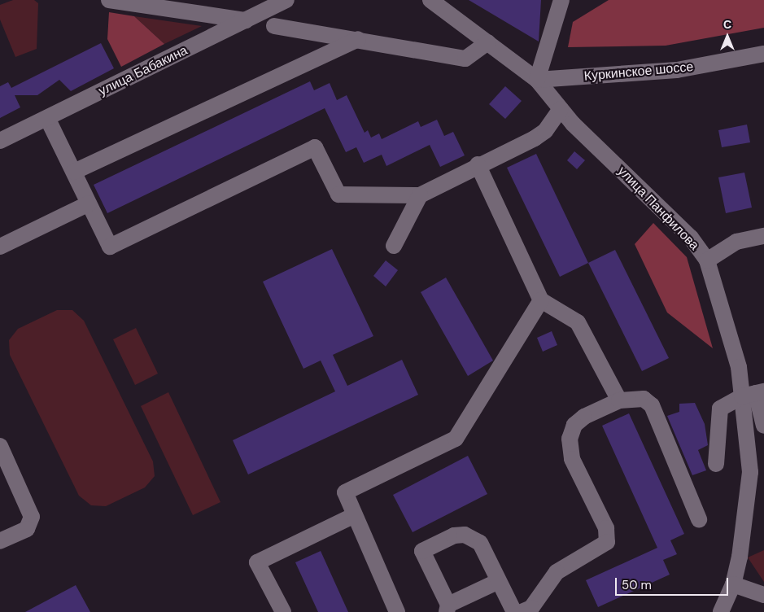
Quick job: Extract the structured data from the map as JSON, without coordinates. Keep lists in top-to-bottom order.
{
  "streets": {
    "street": ["улица Бабакина", "Куркинское шоссе", "улица Панфилова"]
  },
  "crossings": [
    ["Куркинское шоссе", "улица Панфилова"]
  ],
  "scale_bar": "50 m",
  "north": "top"
}
